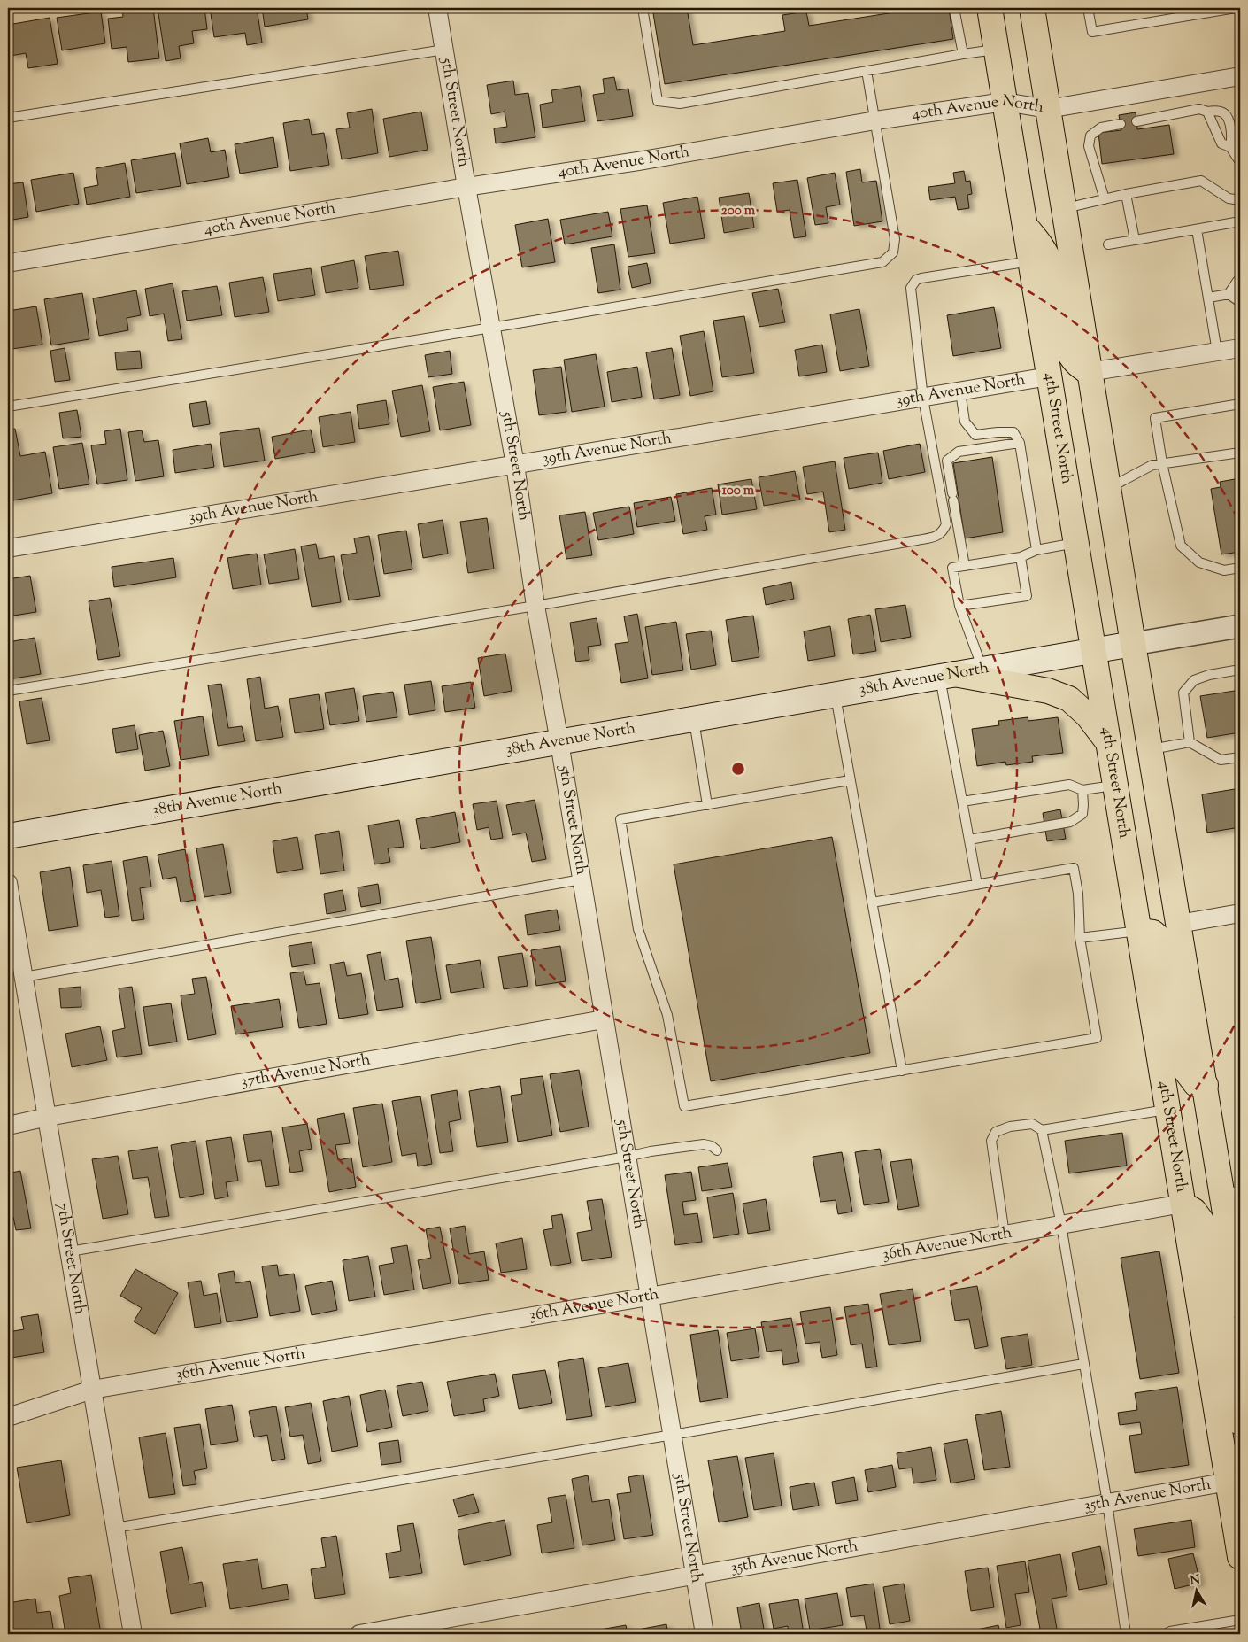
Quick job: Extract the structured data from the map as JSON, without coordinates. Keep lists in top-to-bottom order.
{
  "streets": {
    "main road": ["4th Street North", "38th Avenue North"],
    "street": [
      "40th Avenue North",
      "5th Street North",
      "39th Avenue North",
      "37th Avenue North",
      "36th Avenue North",
      "7th Street North",
      "35th Avenue North"
    ]
  },
  "crossings": [
    ["40th Avenue North", "5th Street North"],
    ["40th Avenue North", "4th Street North"],
    ["5th Street North", "39th Avenue North"],
    ["5th Street North", "38th Avenue North"],
    ["5th Street North", "37th Avenue North"],
    ["5th Street North", "36th Avenue North"],
    ["5th Street North", "35th Avenue North"],
    ["39th Avenue North", "4th Street North"],
    ["4th Street North", "38th Avenue North"],
    ["4th Street North", "36th Avenue North"],
    ["4th Street North", "35th Avenue North"],
    ["37th Avenue North", "7th Street North"],
    ["36th Avenue North", "7th Street North"]
  ],
  "north": "top",
  "rings": ["200 m", "100 m"]
}
